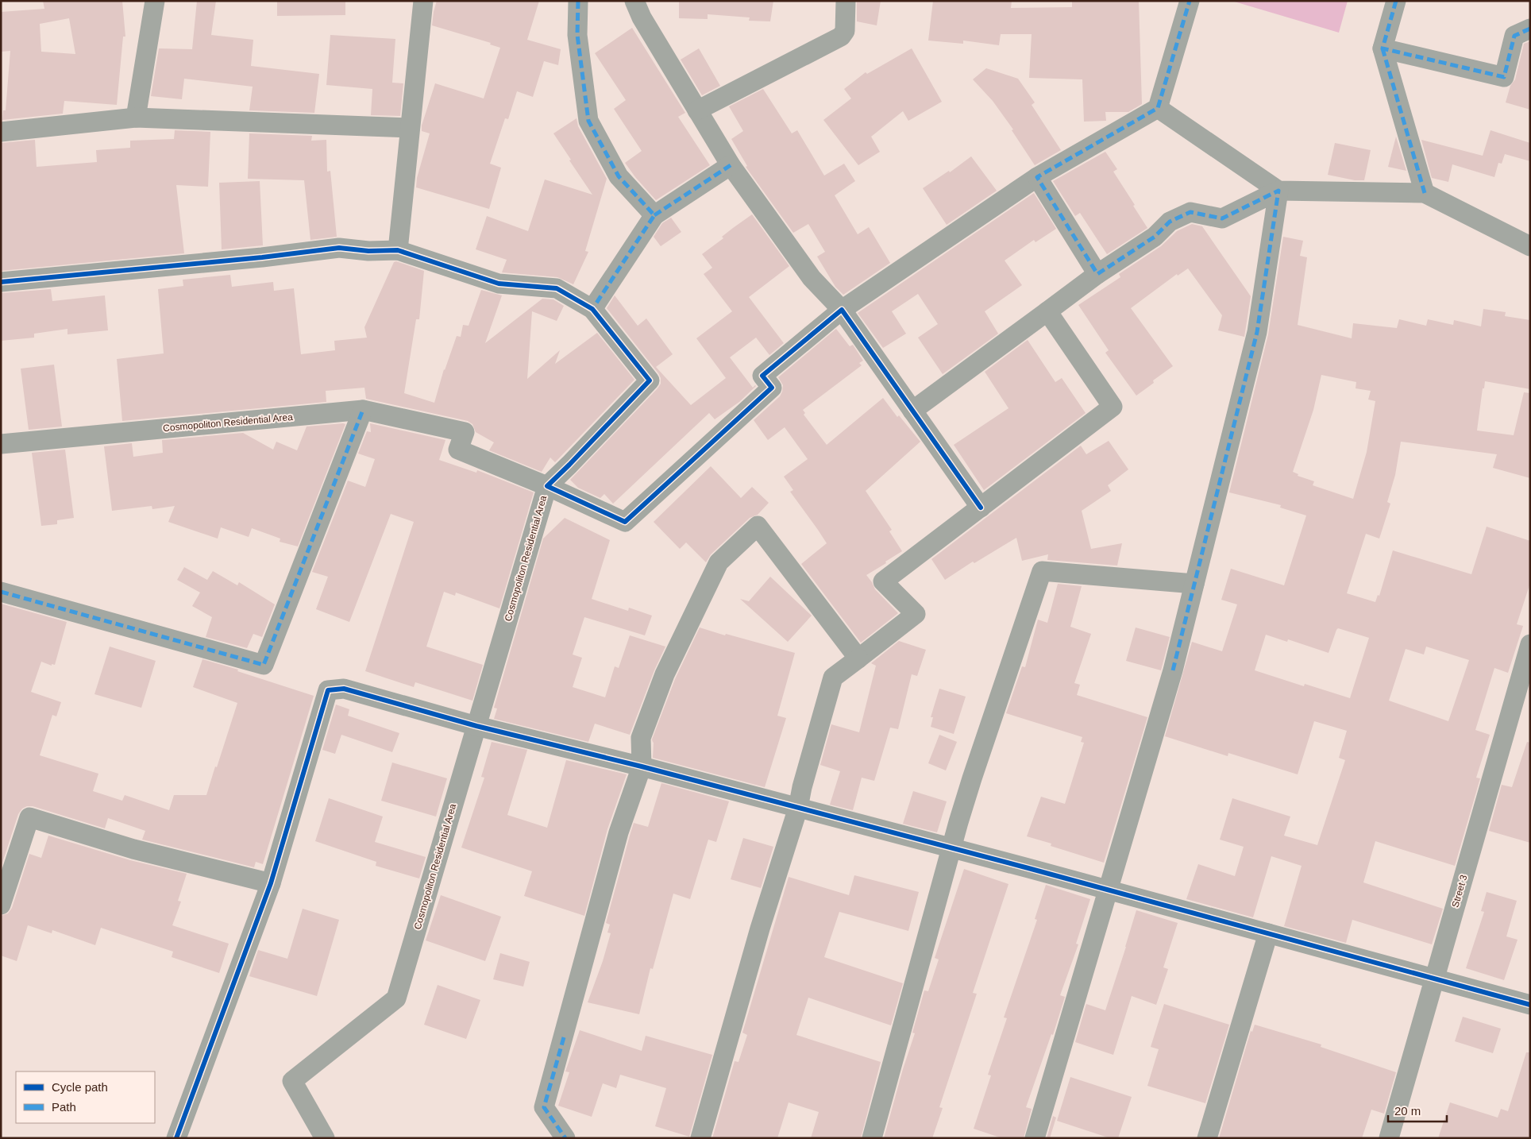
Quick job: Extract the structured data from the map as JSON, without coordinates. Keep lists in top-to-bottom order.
{
  "streets": {
    "street": ["Cosmopoliton Residential Area", "Street 3"]
  },
  "legend": ["Cycle path", "Path"],
  "scale_bar": "20 m"
}
